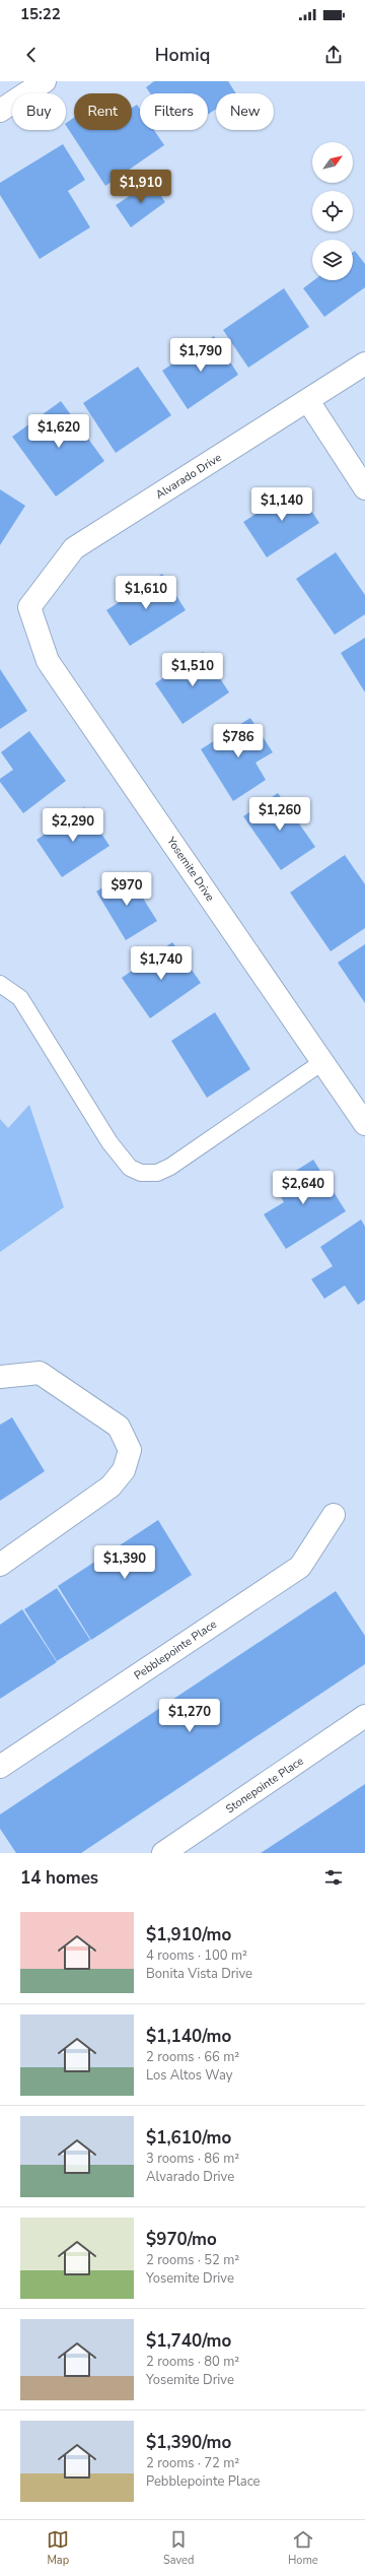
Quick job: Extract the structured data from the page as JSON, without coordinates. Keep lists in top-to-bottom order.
{
  "streets": {
    "street": [
      "Alvarado Drive",
      "Yosemite Drive",
      "Pebblepointe Place",
      "Stonepointe Place"
    ]
  },
  "crossings": [
    ["Alvarado Drive", "Yosemite Drive"]
  ],
  "north": "top right",
  "page": {
    "status": "15:22",
    "header": "Homiq",
    "chip": [
      "Buy",
      "Rent",
      "Filters",
      "New"
    ],
    "price": [
      "$1,910",
      "$1,790",
      "$1,620",
      "$1,140",
      "$1,610",
      "$1,510",
      "$786",
      "$1,260",
      "$2,290",
      "$970",
      "$1,740",
      "$2,640",
      "$1,390",
      "$1,270"
    ],
    "heading": "14 homes",
    "list": [
      {
        "name": "$1,910/mo",
        "note": "4 rooms · 100 m² · Bonita Vista Drive"
      },
      {
        "name": "$1,140/mo",
        "note": "2 rooms · 66 m² · Los Altos Way"
      },
      {
        "name": "$1,610/mo",
        "note": "3 rooms · 86 m² · Alvarado Drive"
      },
      {
        "name": "$970/mo",
        "note": "2 rooms · 52 m² · Yosemite Drive"
      },
      {
        "name": "$1,740/mo",
        "note": "2 rooms · 80 m² · Yosemite Drive"
      },
      {
        "name": "$1,390/mo",
        "note": "2 rooms · 72 m² · Pebblepointe Place"
      }
    ],
    "tabs": ["Map", "Saved", "Home"]
  }
}
